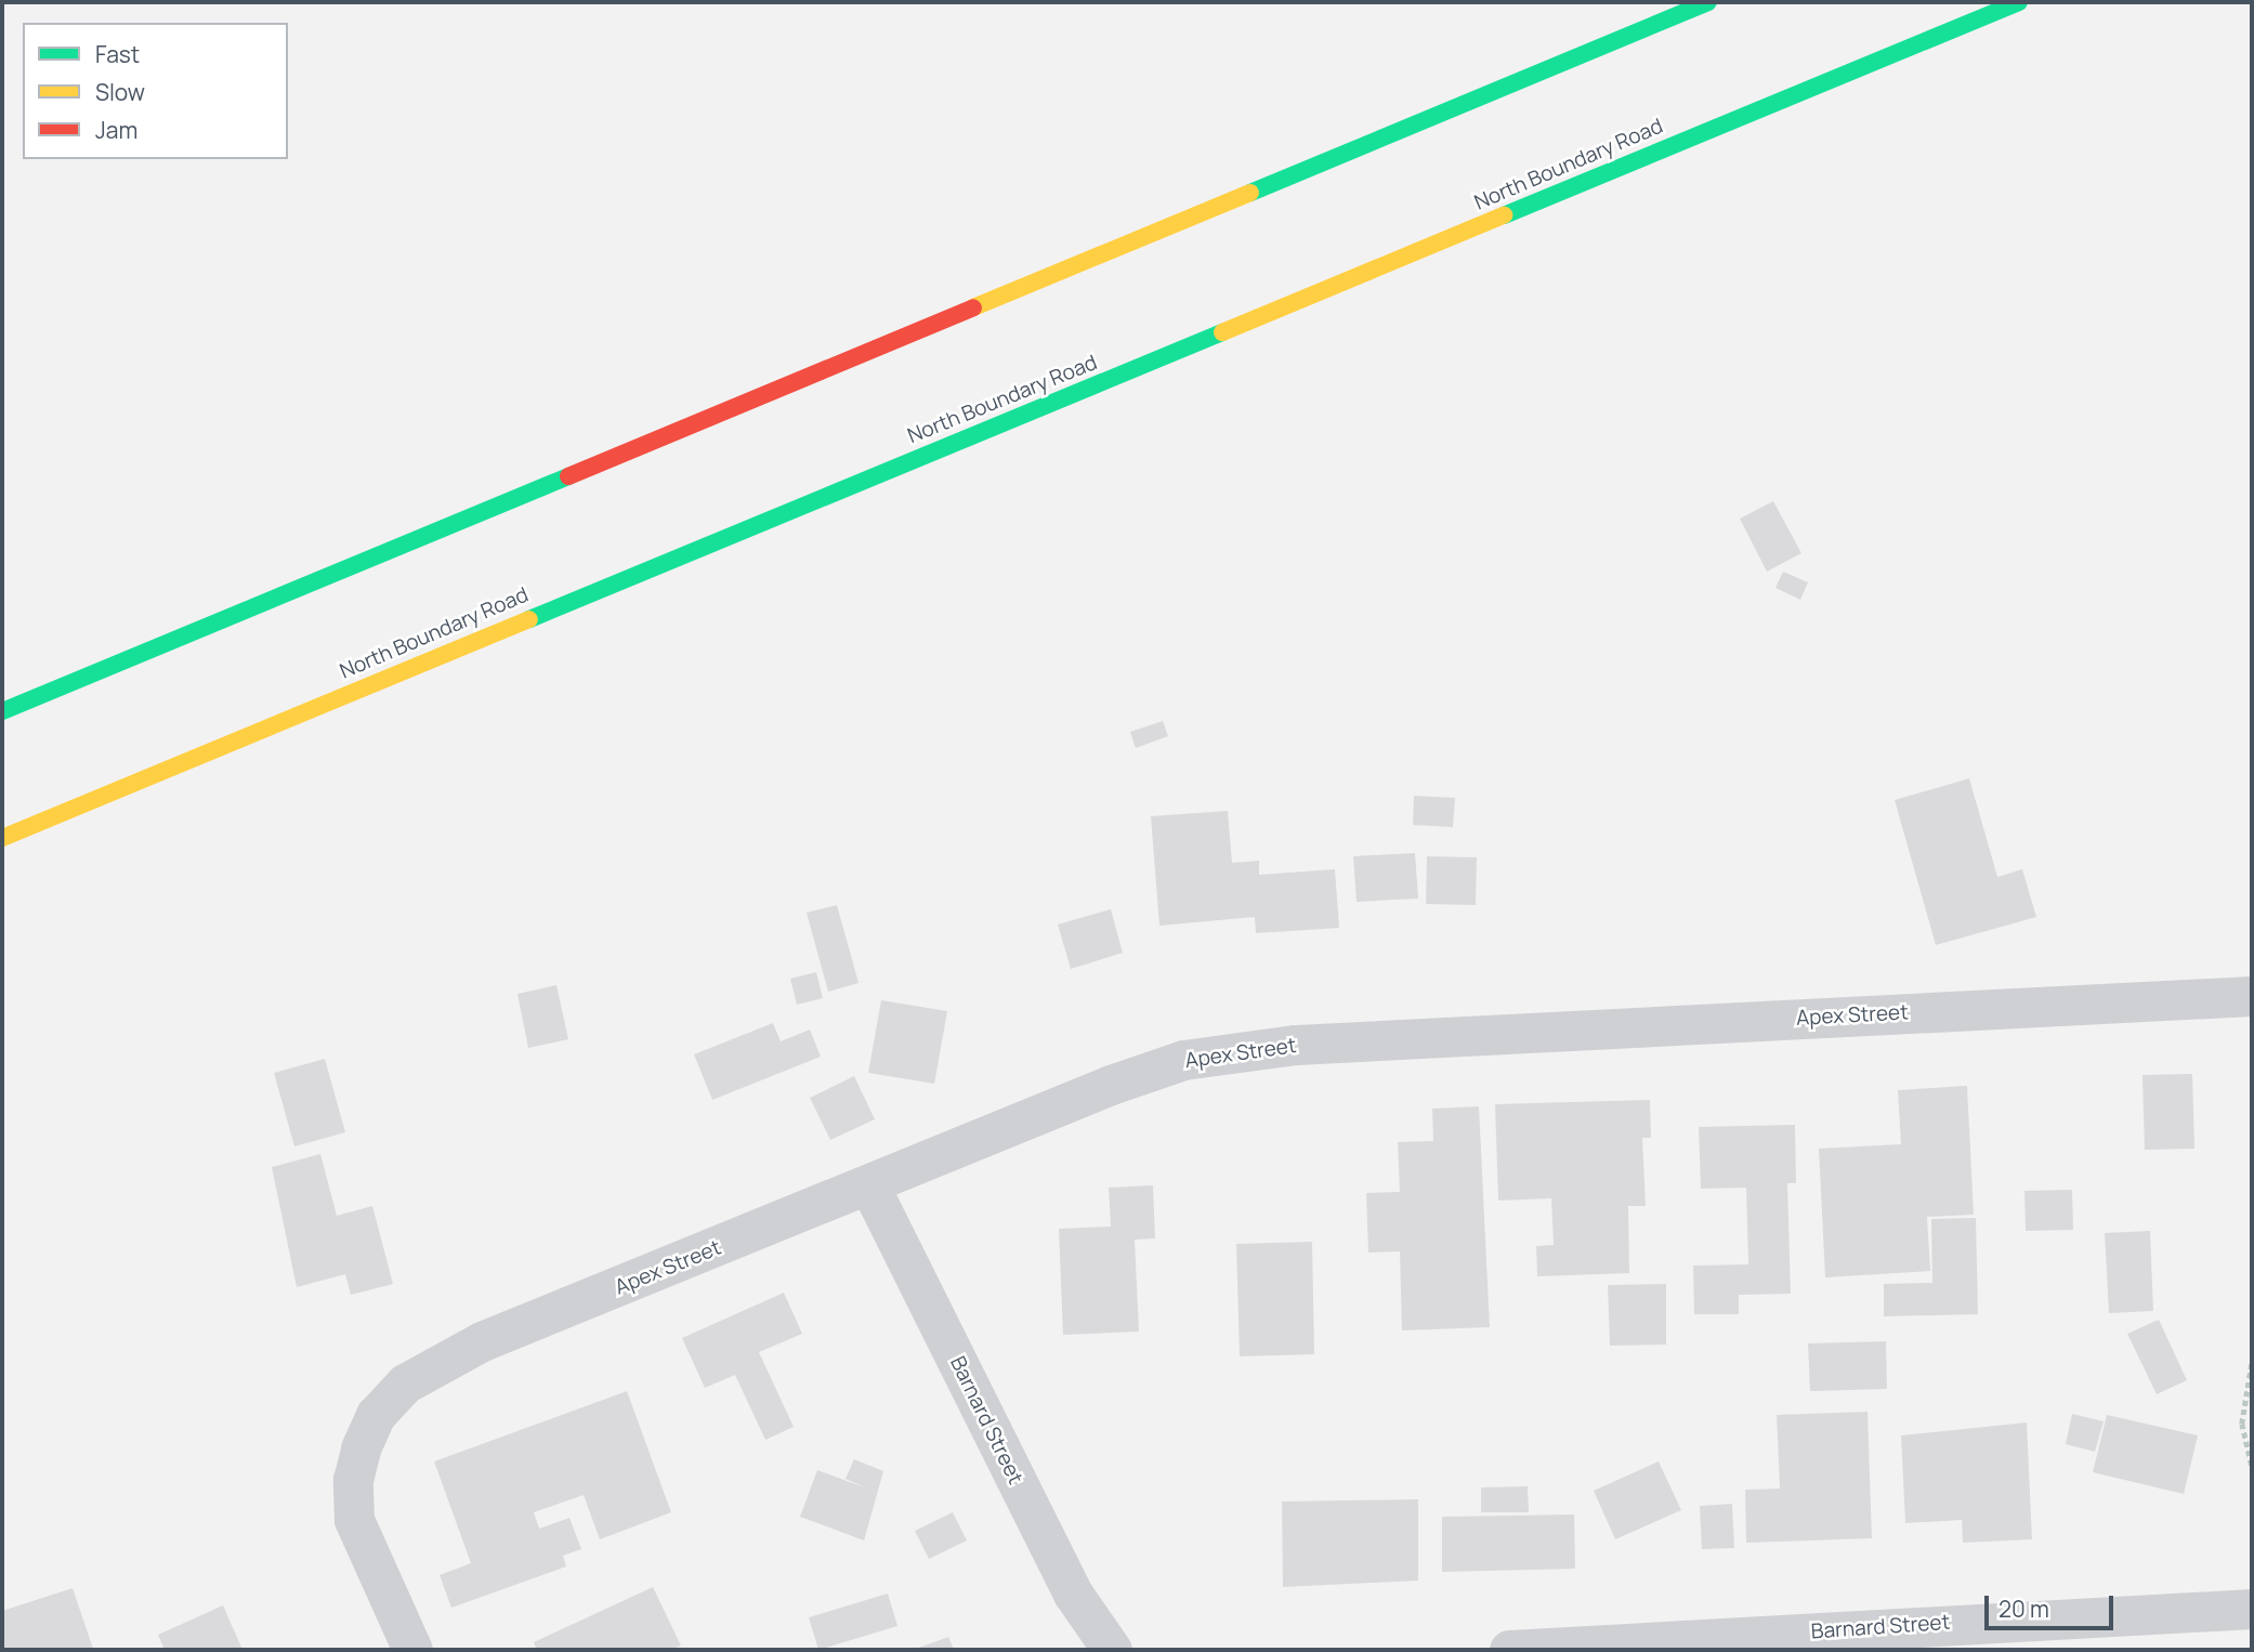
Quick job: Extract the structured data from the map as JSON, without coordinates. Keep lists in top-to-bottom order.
{
  "streets": {
    "main road": ["North Boundary Road"],
    "street": ["Apex Street", "Barnard Street"]
  },
  "crossings": [
    ["Apex Street", "Barnard Street"]
  ],
  "legend": ["Fast", "Slow", "Jam"],
  "scale_bar": "20 m"
}
